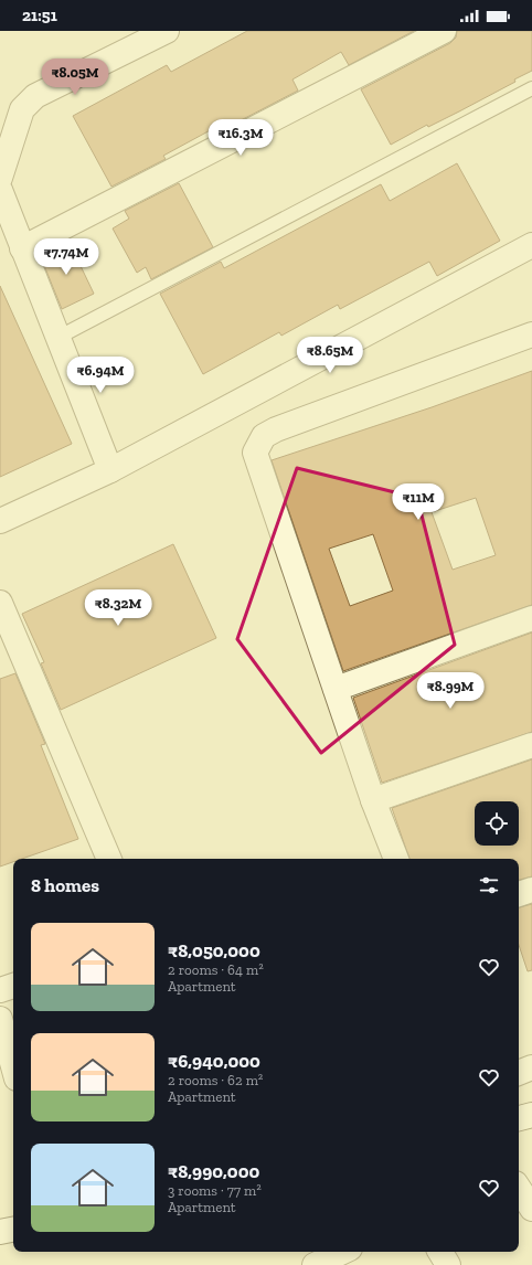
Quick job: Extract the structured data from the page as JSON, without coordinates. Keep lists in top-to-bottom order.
{
  "page": {
    "status": "21:51",
    "price": [
      "₹8.05M",
      "₹16.3M",
      "₹7.74M",
      "₹8.65M",
      "₹6.94M",
      "₹11M",
      "₹8.32M",
      "₹8.99M"
    ],
    "heading": "8 homes",
    "list": [
      {
        "name": "₹8,050,000",
        "note": "2 rooms · 64 m² · Apartment"
      },
      {
        "name": "₹6,940,000",
        "note": "2 rooms · 62 m² · Apartment"
      },
      {
        "name": "₹8,990,000",
        "note": "3 rooms · 77 m² · Apartment"
      }
    ]
  }
}
